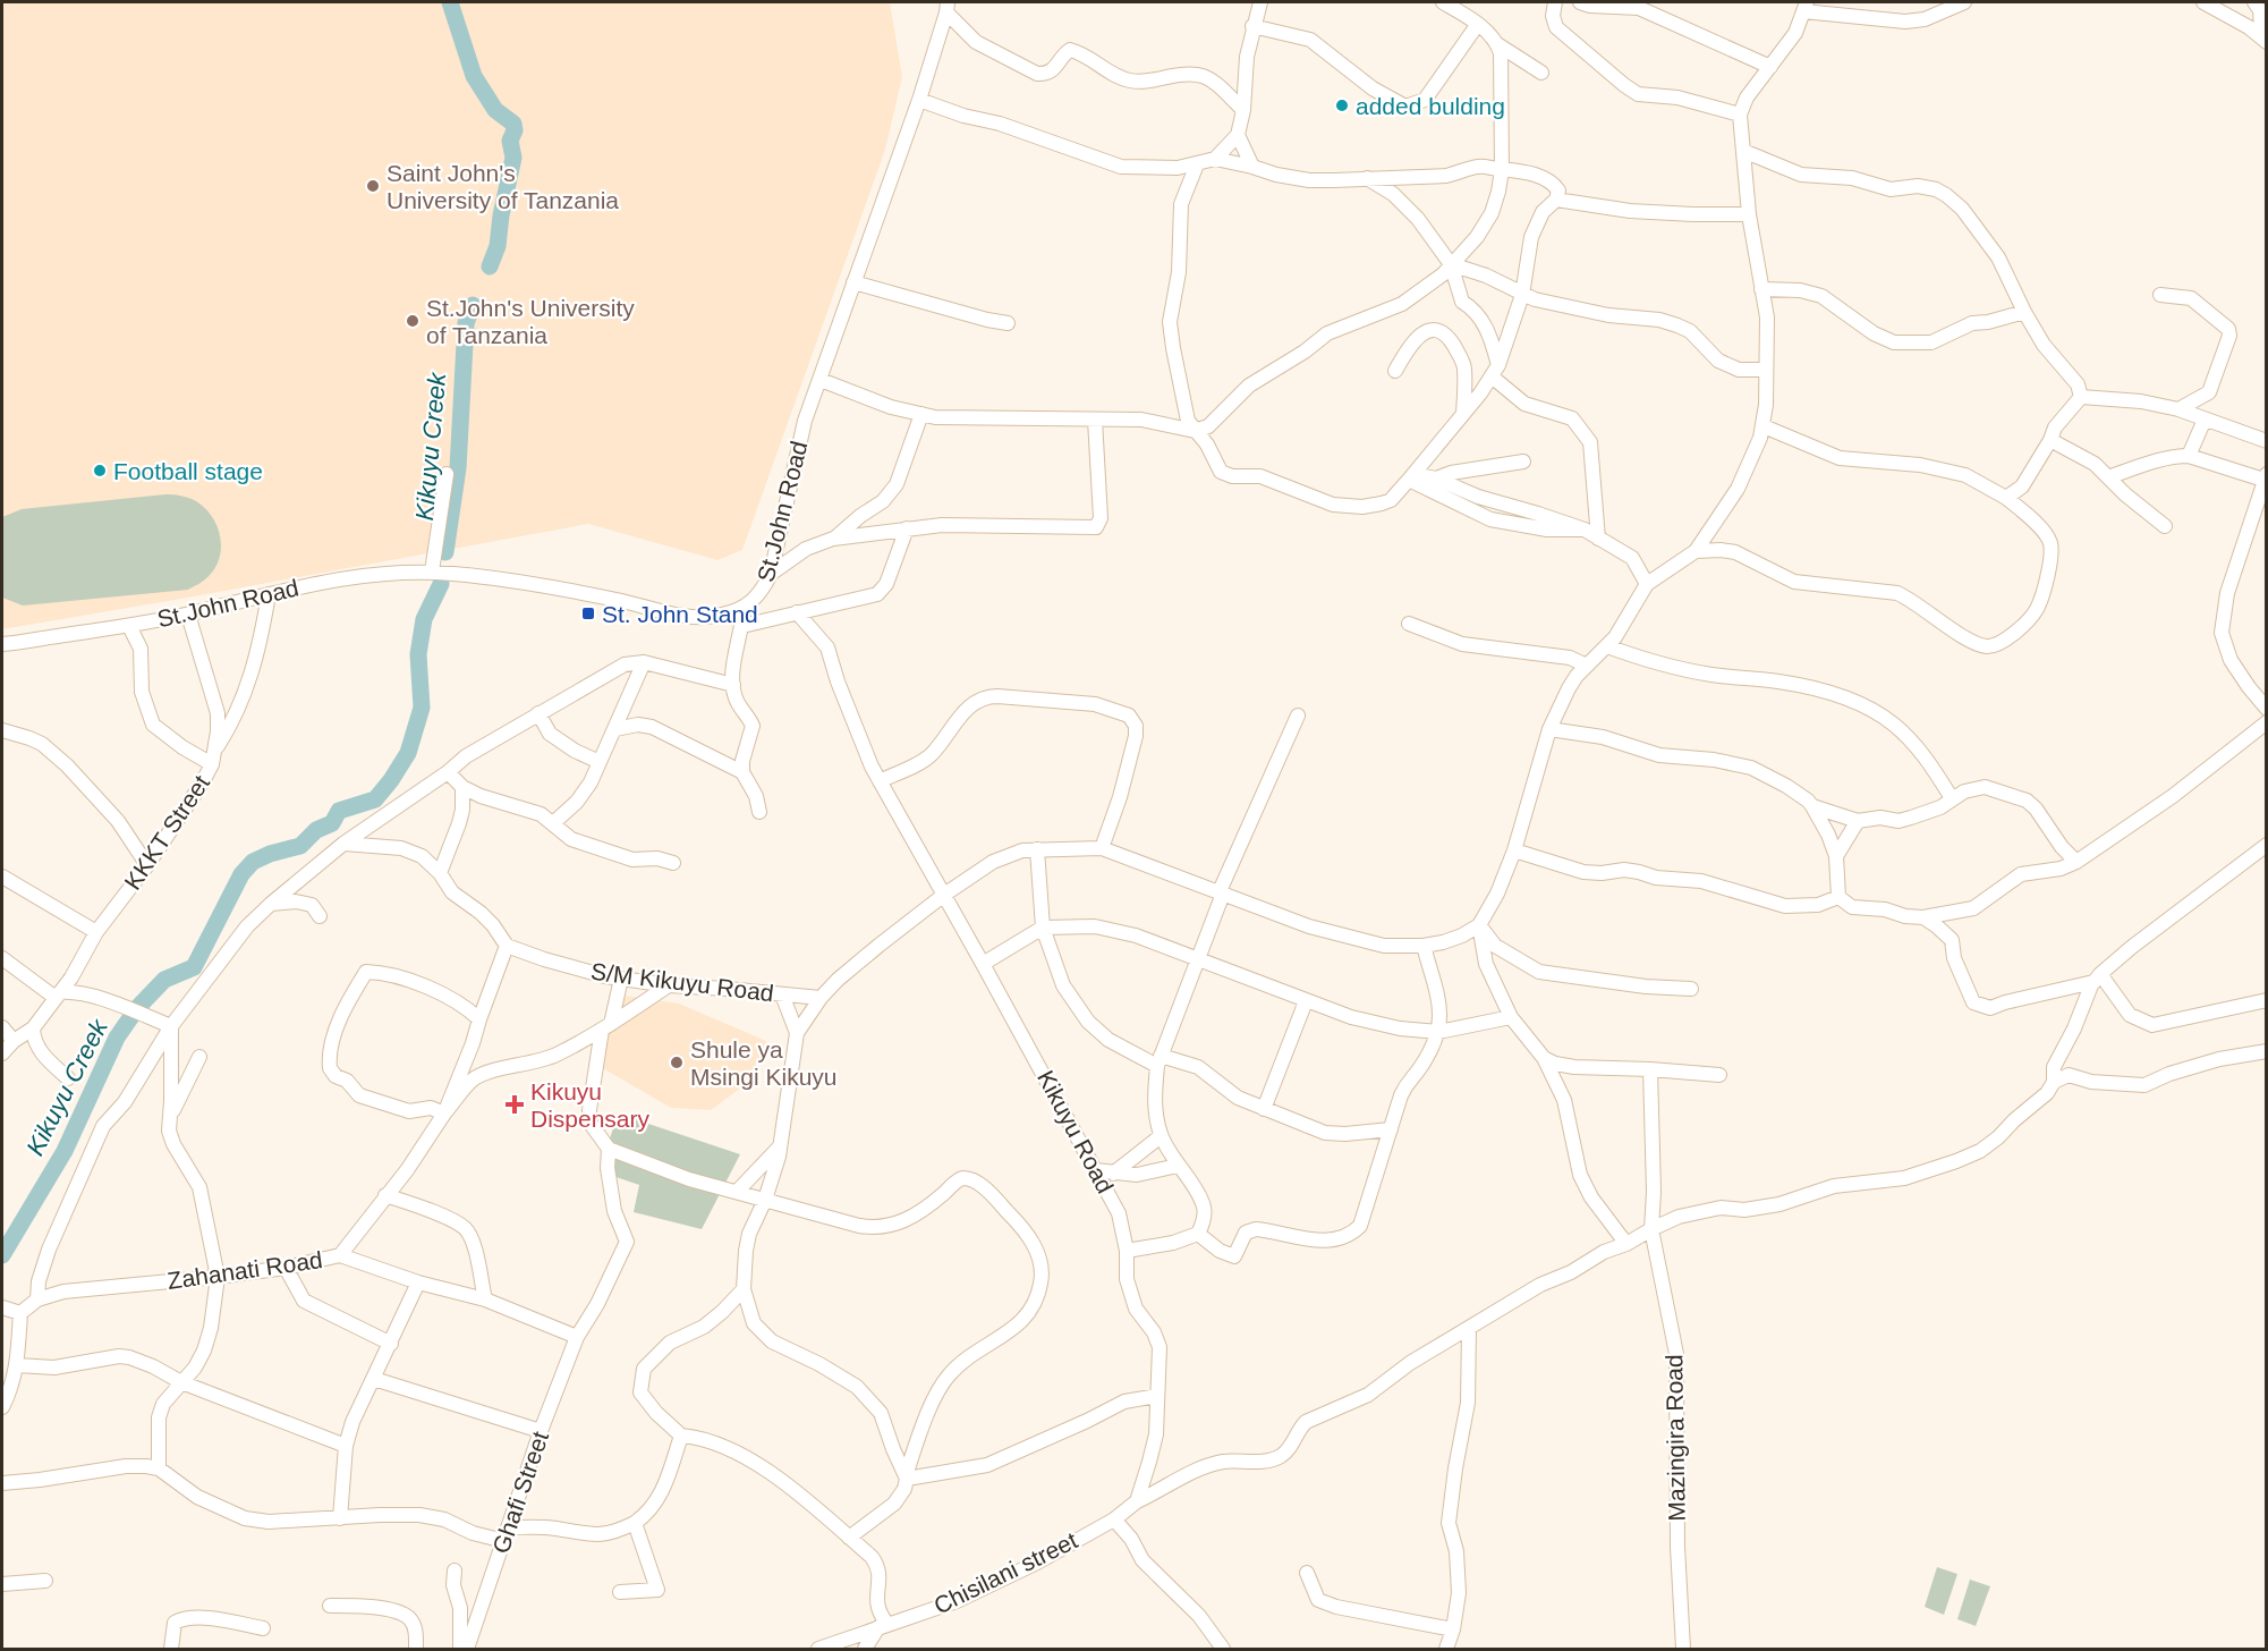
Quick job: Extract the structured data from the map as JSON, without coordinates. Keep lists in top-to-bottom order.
{
  "streets": {
    "street": [
      "St.John Road",
      "KKKT Street",
      "S/M Kikuyu Road",
      "Kikuyu Road",
      "Zahanati Road",
      "Mazingira Road",
      "Ghafi Street",
      "Chisilani street"
    ]
  },
  "crossings": [
    ["St.John Road", "KKKT Street"],
    ["S/M Kikuyu Road", "Zahanati Road"],
    ["S/M Kikuyu Road", "Ghafi Street"]
  ],
  "water": ["Kikuyu Creek"],
  "places": {
    "other": [
      "added bulding",
      "Saint John's University of Tanzania",
      "St.John's University of Tanzania",
      "Football stage",
      "Shule ya Msingi Kikuyu"
    ],
    "transit": ["St. John Stand"],
    "health": ["Kikuyu Dispensary"]
  }
}
